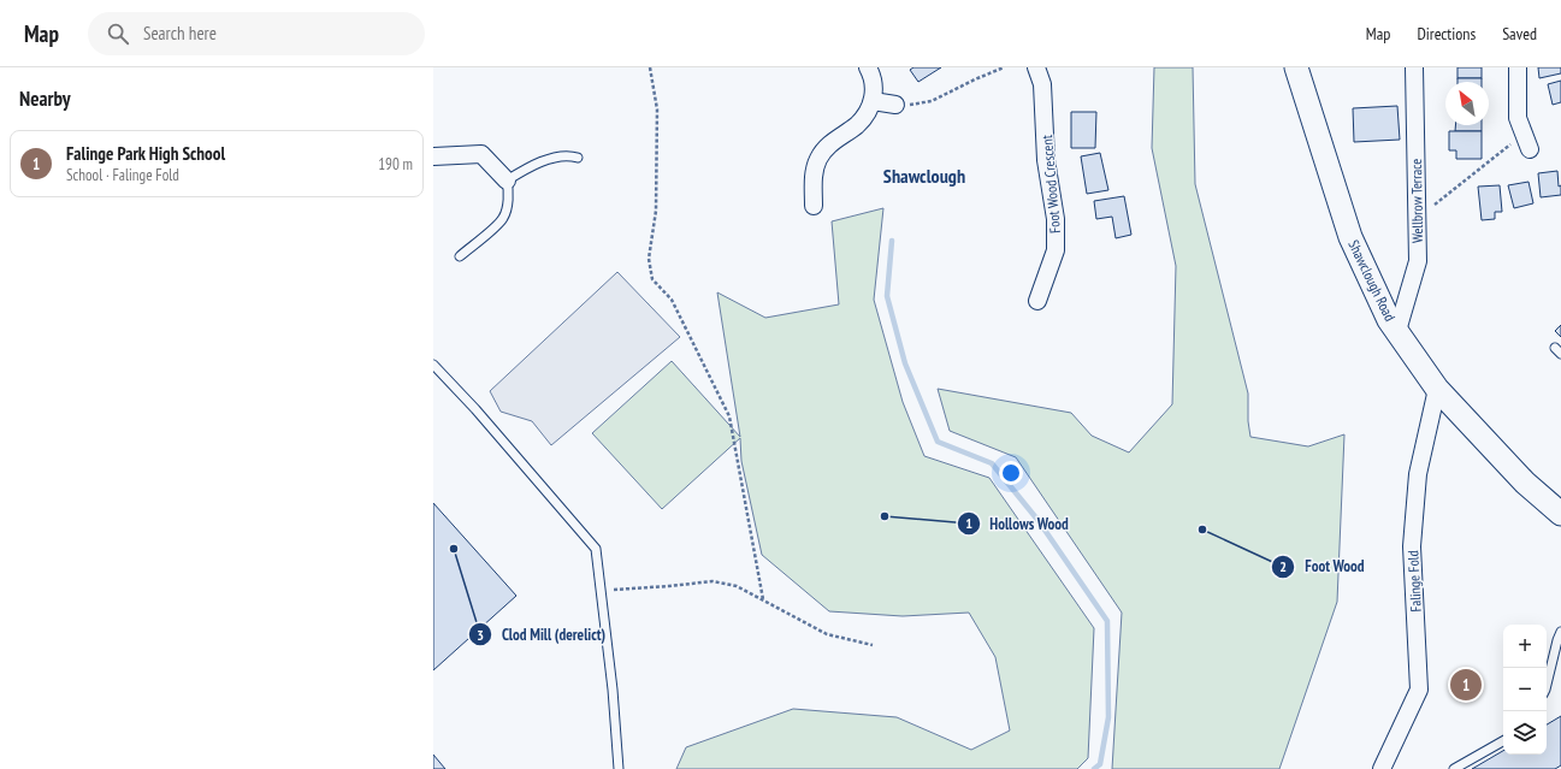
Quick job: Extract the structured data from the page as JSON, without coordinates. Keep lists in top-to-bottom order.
{
  "streets": {
    "main road": ["Shawclough Road"],
    "street": ["Foot Wood Crescent", "Wellbrow Terrace", "Falinge Fold"]
  },
  "crossings": [
    ["Wellbrow Terrace", "Shawclough Road"],
    ["Shawclough Road", "Falinge Fold"]
  ],
  "districts": ["Shawclough"],
  "places": ["Hollows Wood", "Foot Wood", "Clod Mill (derelict)"],
  "north": "top left",
  "page": {
    "header": "Map",
    "search": "Search here",
    "nav": ["Map", "Directions", "Saved"],
    "heading": "Nearby",
    "list": [
      {
        "mark": "1",
        "name": "Falinge Park High School",
        "note": "School · Falinge Fold",
        "value": "190 m"
      }
    ],
    "map_buttons": ["+", "−"],
    "pins": "1"
  }
}
